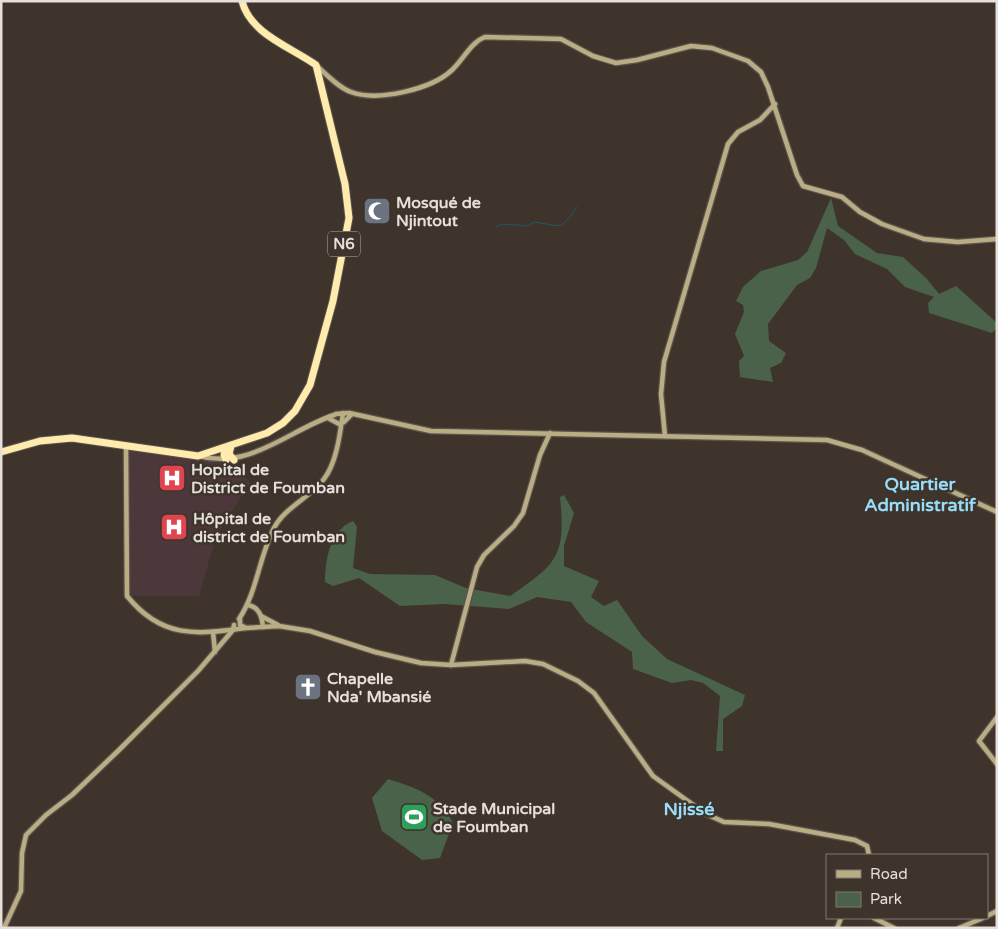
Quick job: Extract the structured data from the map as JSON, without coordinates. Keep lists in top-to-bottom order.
{
  "streets": {
    "highway": ["N6"]
  },
  "districts": ["Quartier Administratif", "Njissé"],
  "places": {
    "mosque": ["Mosqué de Njintout"],
    "hospital": ["Hopital de District de Foumban", "Hôpital de district de Foumban"],
    "church": ["Chapelle Nda' Mbansié"],
    "sports": ["Stade Municipal de Foumban"]
  },
  "legend": ["Road", "Park"]
}
